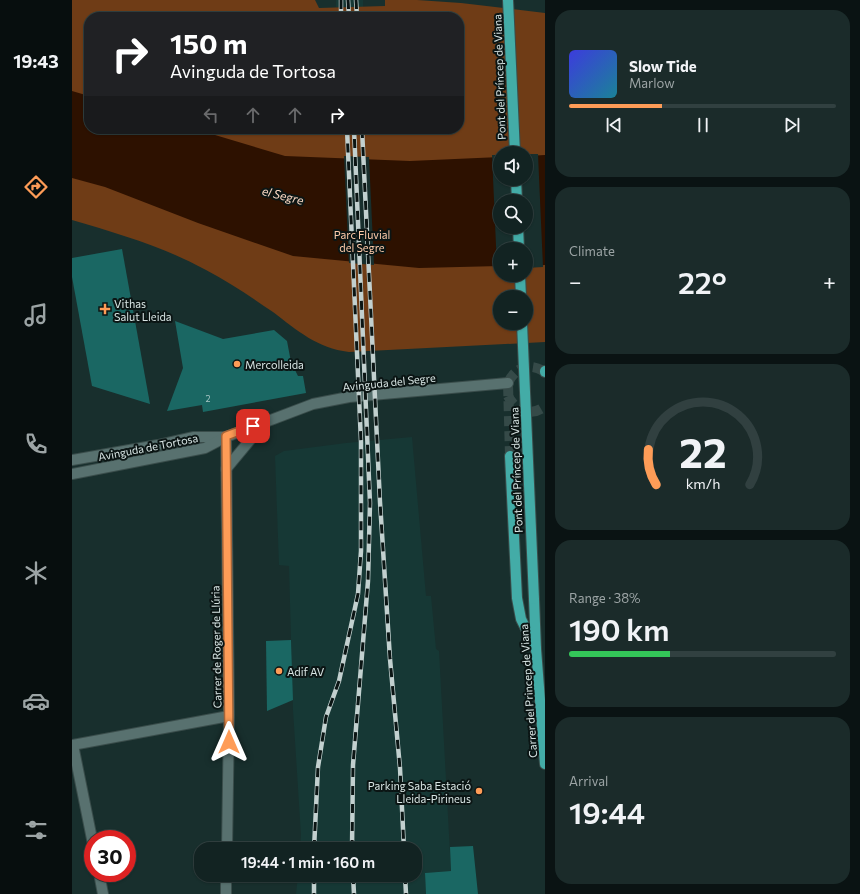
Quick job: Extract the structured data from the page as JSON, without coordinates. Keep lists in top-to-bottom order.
{
  "streets": {
    "main road": ["Pont del Príncep de Viana", "Carrer del Princep de Viana"],
    "street": ["Avinguda del Segre", "Avinguda de Tortosa", "Carrer de Roger de Llúria"]
  },
  "crossings": [
    ["Pont del Príncep de Viana", "Carrer del Princep de Viana"],
    ["Avinguda del Segre", "Avinguda de Tortosa"],
    ["Avinguda de Tortosa", "Carrer de Roger de Llúria"]
  ],
  "water": ["el Segre"],
  "parks": ["Parc Fluvial del Segre"],
  "places": {
    "health": ["Vithas Salut Lleida"],
    "other": ["Mercolleida", "Adif AV", "Parking Saba Estació Lleida-Pirineus"]
  },
  "house_numbers": ["2"],
  "page": {
    "tabs": "19:43",
    "turn": ["150 m", "Avinguda de Tortosa"],
    "song": ["Slow Tide", "Marlow"],
    "map_buttons": ["+", "−"],
    "tile": [
      "Climate",
      ["Range · 38%", "190 km"],
      ["Arrival", "19:44"]
    ],
    "heat": ["−", "22°", "+"],
    "limit": "30",
    "trip": "19:44 · 1 min · 160 m",
    "gauge": ["22", "km/h"]
  }
}
